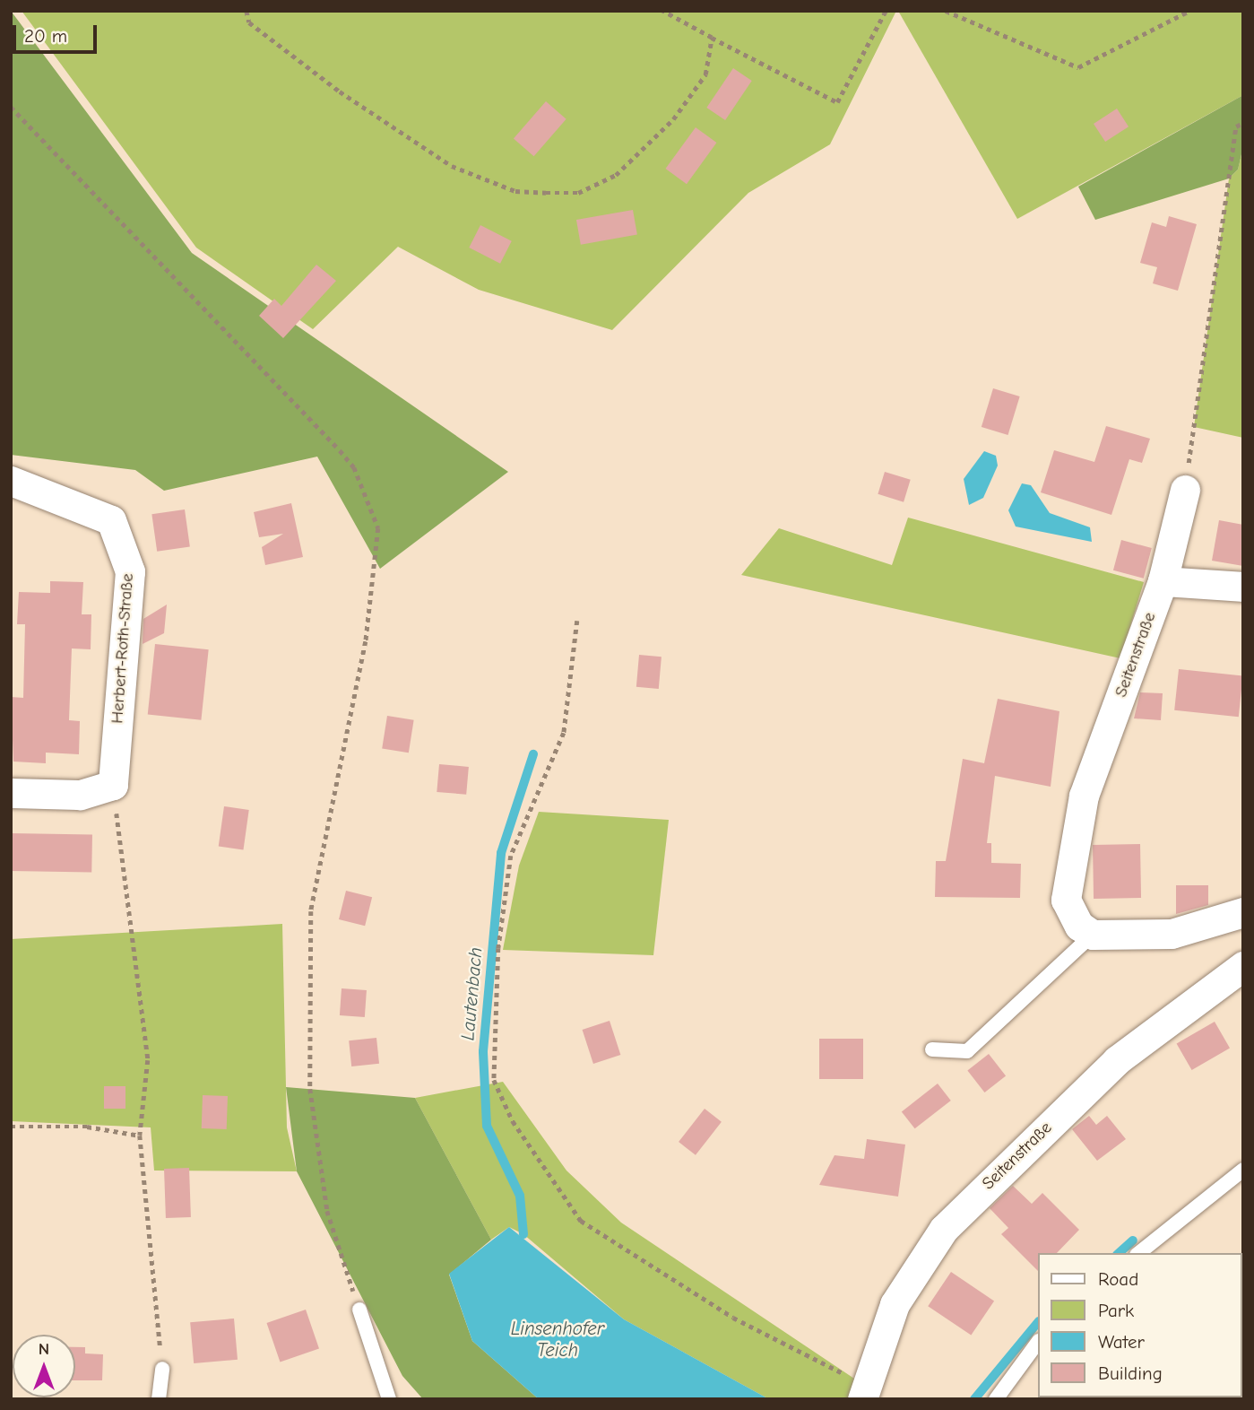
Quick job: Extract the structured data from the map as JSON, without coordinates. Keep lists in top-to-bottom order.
{
  "streets": {
    "street": ["Herbert-Roth-Straße", "Seitenstraße"]
  },
  "water": ["Lautenbach", "Linsenhofer Teich"],
  "legend": [
    "Road",
    "Park",
    "Water",
    "Building"
  ],
  "scale_bar": "20 m",
  "north": "top"
}
